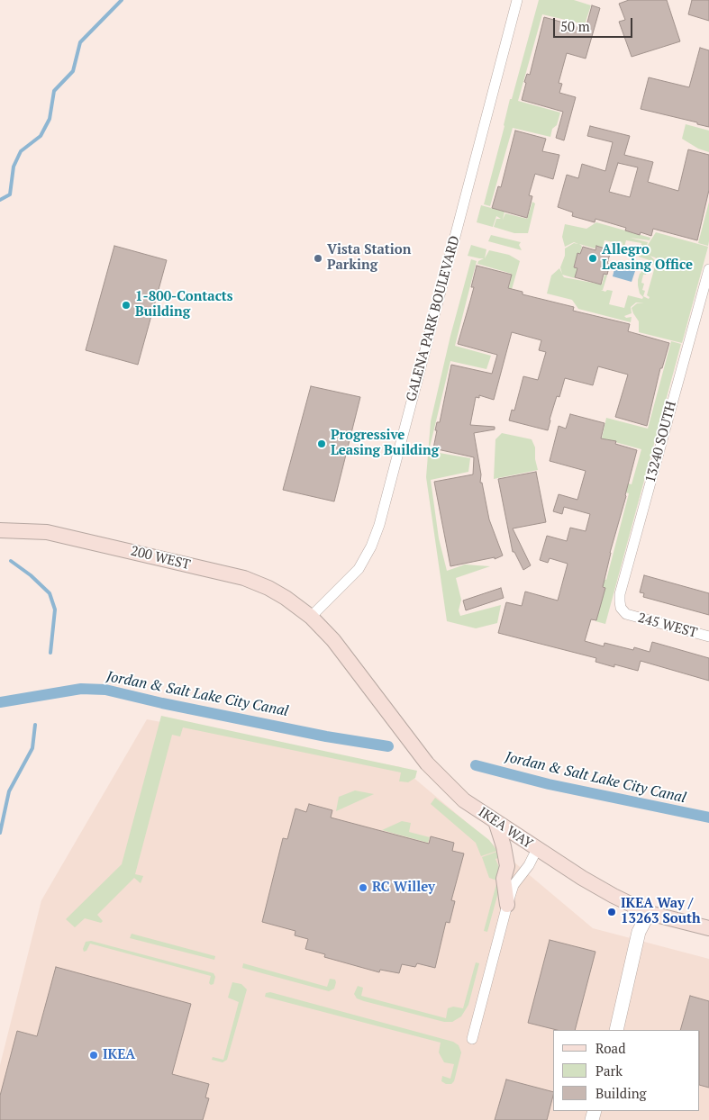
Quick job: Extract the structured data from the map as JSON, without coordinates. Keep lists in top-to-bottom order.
{
  "streets": {
    "main road": ["200 WEST", "IKEA WAY"],
    "street": ["GALENA PARK BOULEVARD", "13240 SOUTH", "245 WEST"]
  },
  "crossings": [
    ["GALENA PARK BOULEVARD", "200 WEST"],
    ["GALENA PARK BOULEVARD", "IKEA WAY"],
    ["13240 SOUTH", "245 WEST"],
    ["200 WEST", "IKEA WAY"]
  ],
  "water": ["Jordan & Salt Lake City Canal"],
  "places": [
    "Vista Station Parking",
    "Allegro Leasing Office",
    "1-800-Contacts Building",
    "Progressive Leasing Building",
    "RC Willey",
    "IKEA Way / 13263 South",
    "IKEA"
  ],
  "legend": ["Road", "Park", "Building"],
  "scale_bar": "50 m"
}
